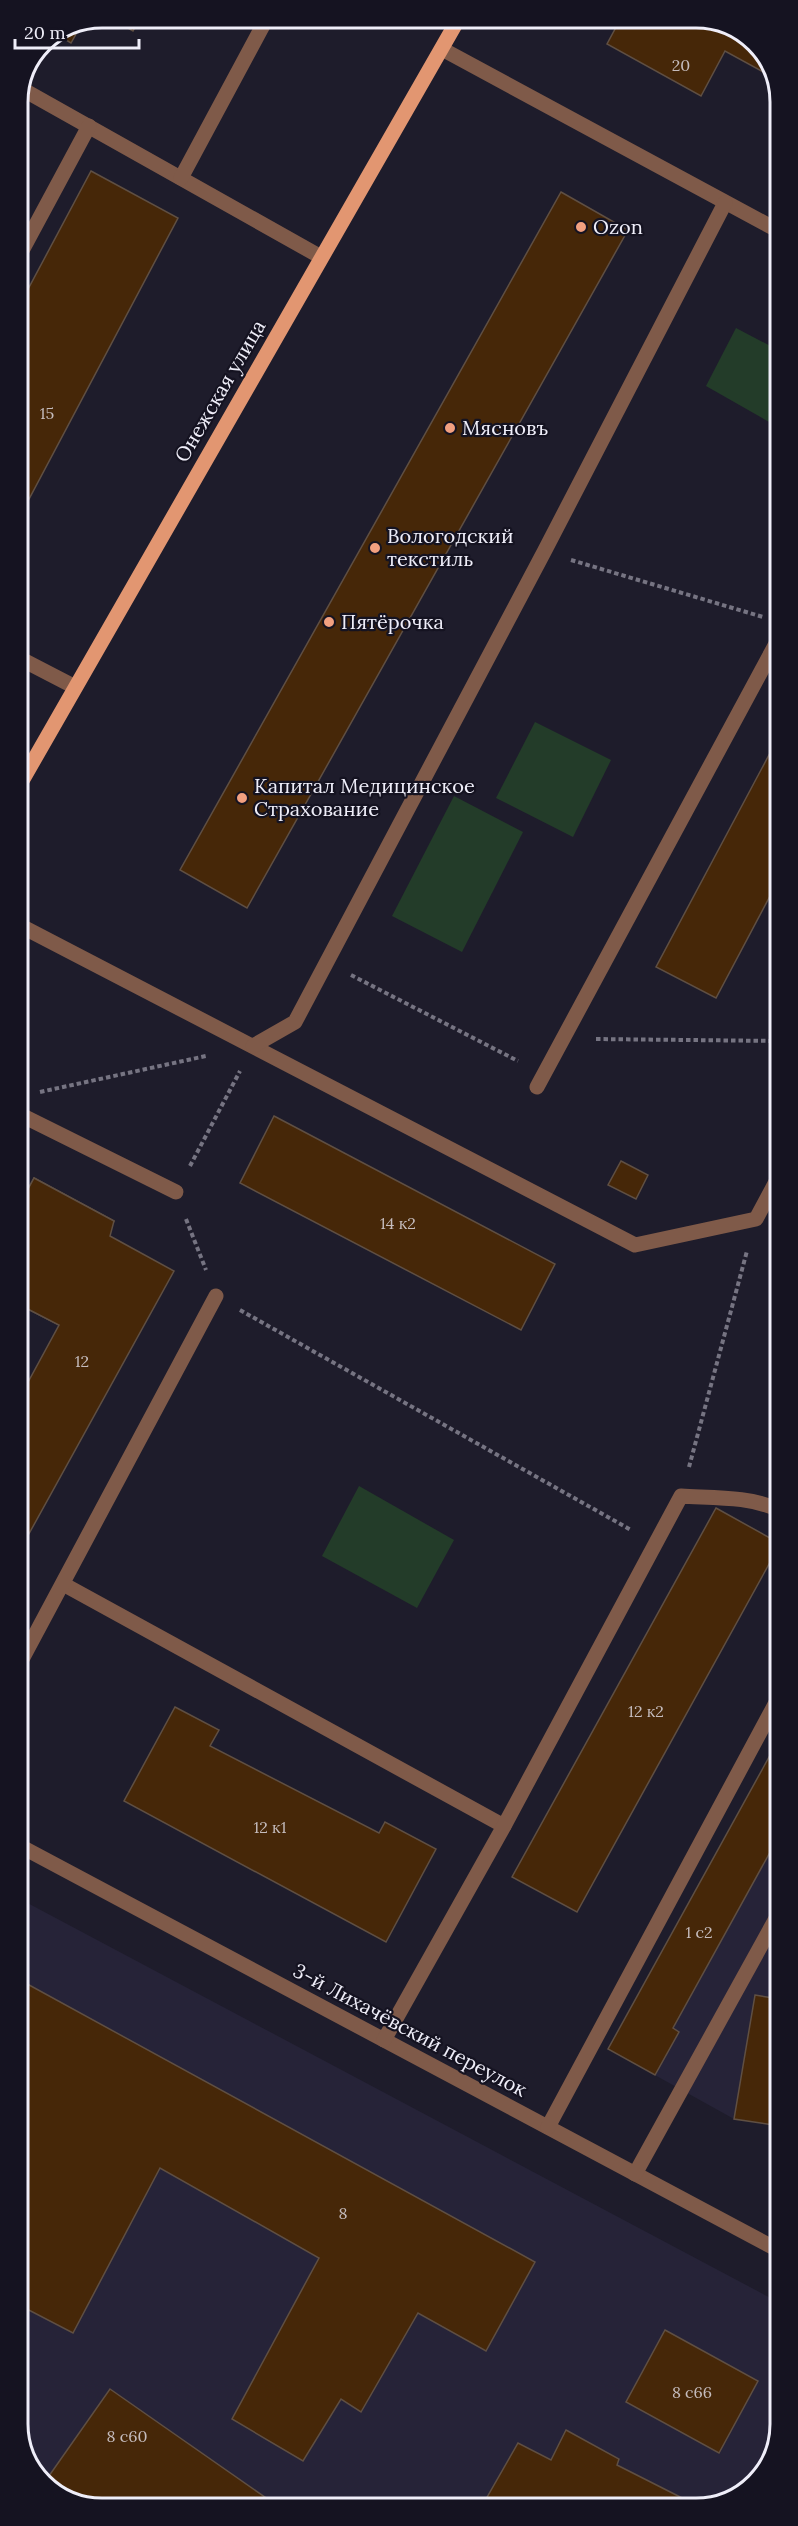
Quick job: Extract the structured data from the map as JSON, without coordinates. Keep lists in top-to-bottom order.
{
  "streets": {
    "main road": ["Онежская улица"],
    "street": ["3-й Лихачёвский переулок"]
  },
  "places": [
    "Ozon",
    "Мясновъ",
    "Вологодский текстиль",
    "Пятёрочка",
    "Капитал Медицинское Страхование"
  ],
  "house_numbers": [
    "20",
    "15",
    "14 к2",
    "12",
    "12 к2",
    "12 к1",
    "1 с2",
    "8",
    "8 с66",
    "8 с60"
  ],
  "scale_bar": "20 m"
}
